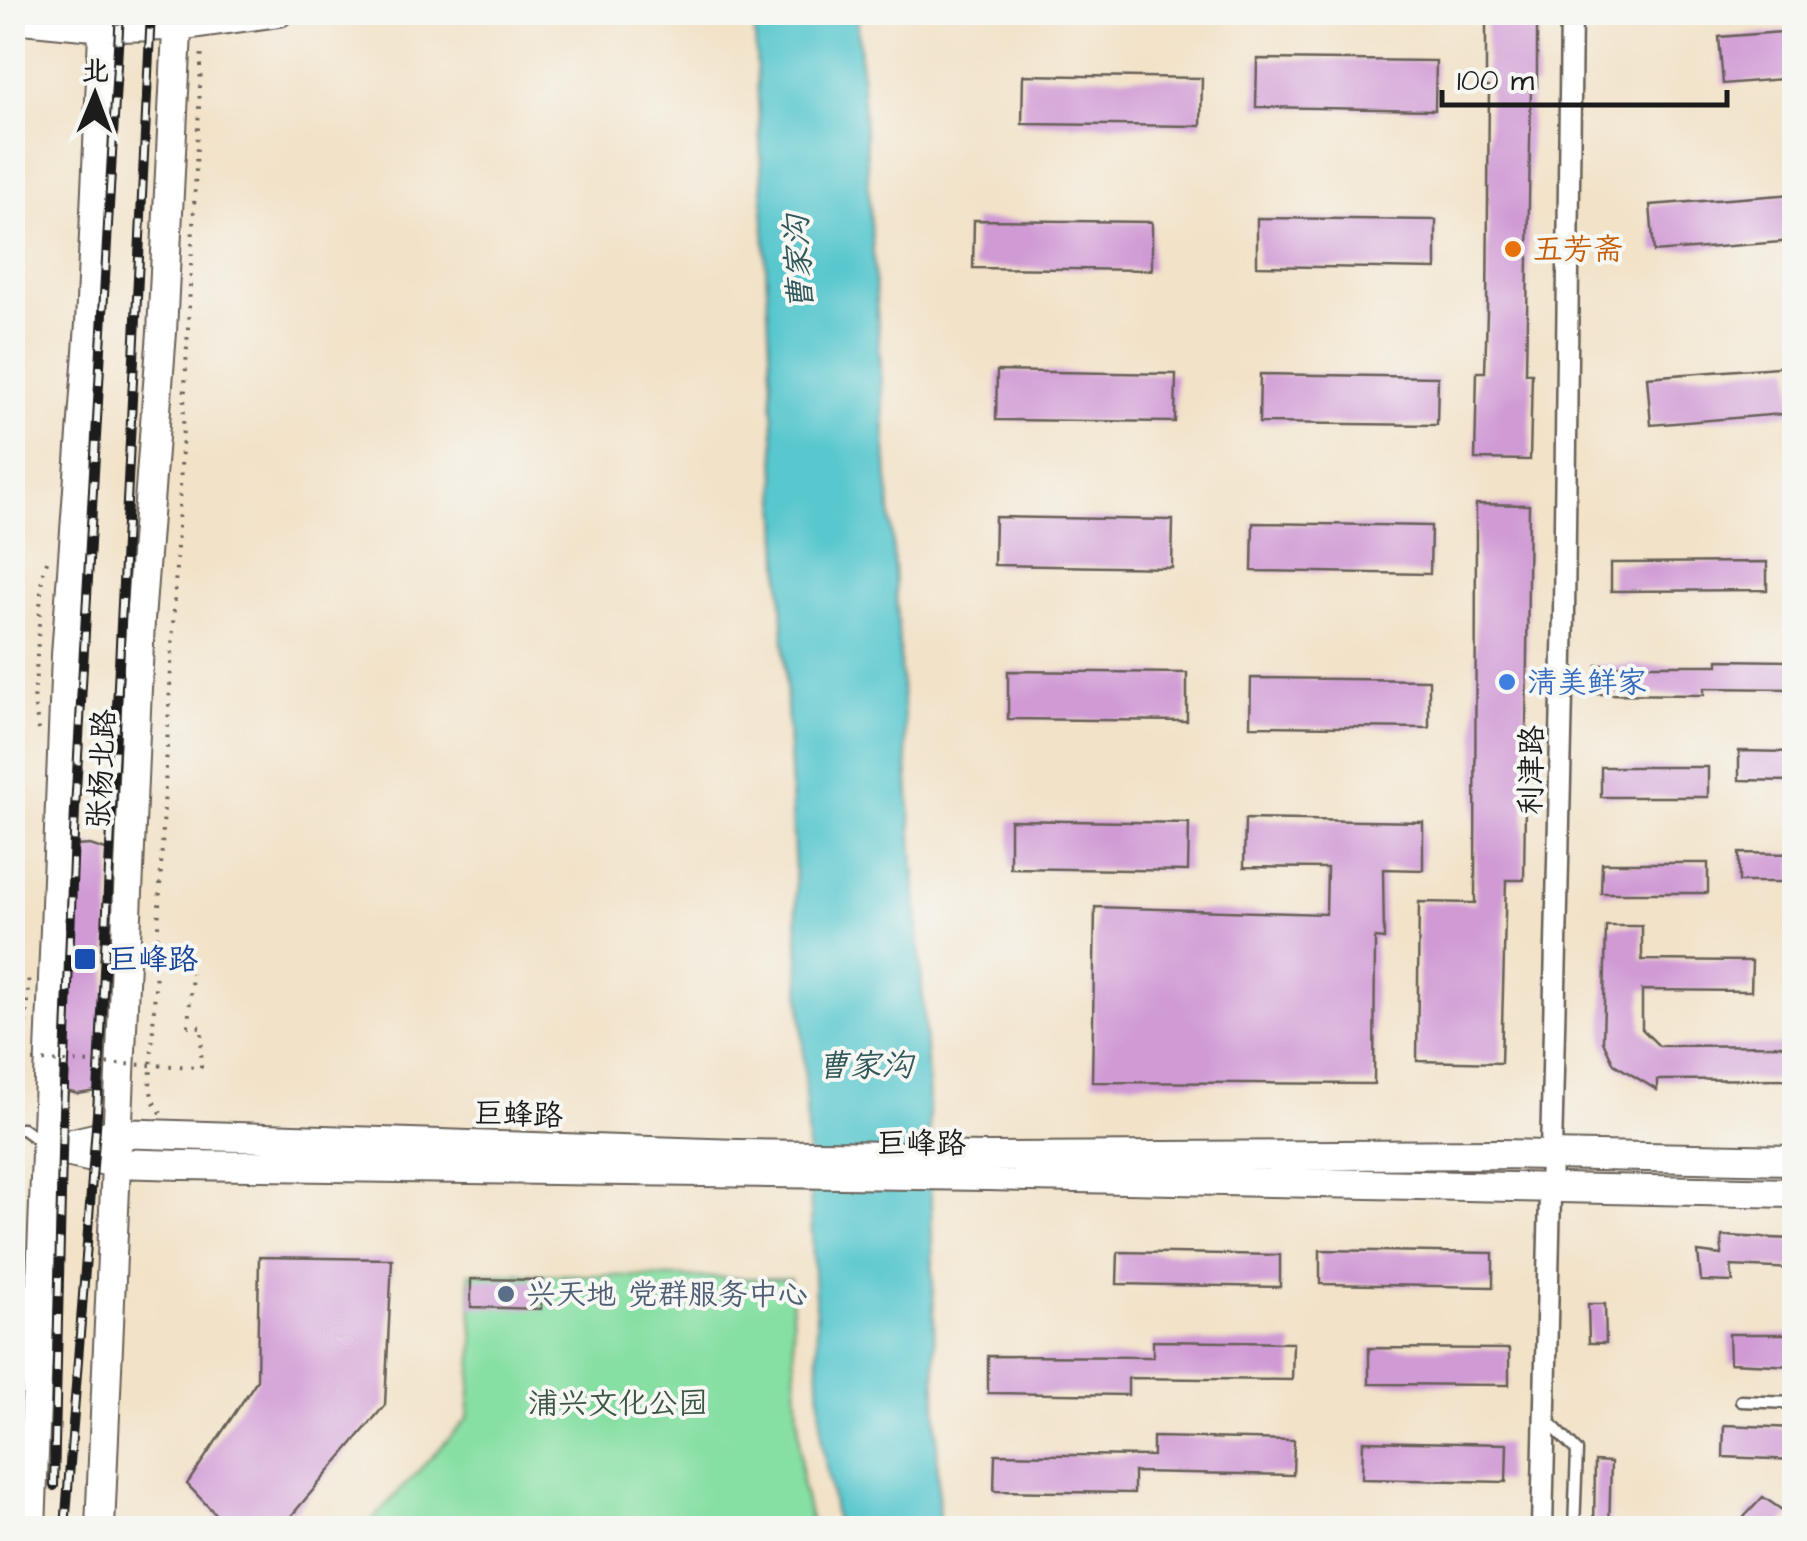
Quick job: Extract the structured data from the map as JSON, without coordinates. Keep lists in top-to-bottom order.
{
  "streets": {
    "main road": ["张杨北路", "巨蜂路", "巨峰路"],
    "street": ["利津路"]
  },
  "crossings": [
    ["张杨北路", "巨蜂路"],
    ["张杨北路", "巨峰路"],
    ["利津路", "巨峰路"],
    ["巨蜂路", "巨峰路"]
  ],
  "water": ["曹家沟"],
  "parks": ["浦兴文化公园"],
  "places": {
    "other": ["五芳斋", "清美鲜家", "兴天地 党群服务中心"],
    "transit": ["巨峰路"]
  },
  "scale_bar": "100 m",
  "north": "top"
}
